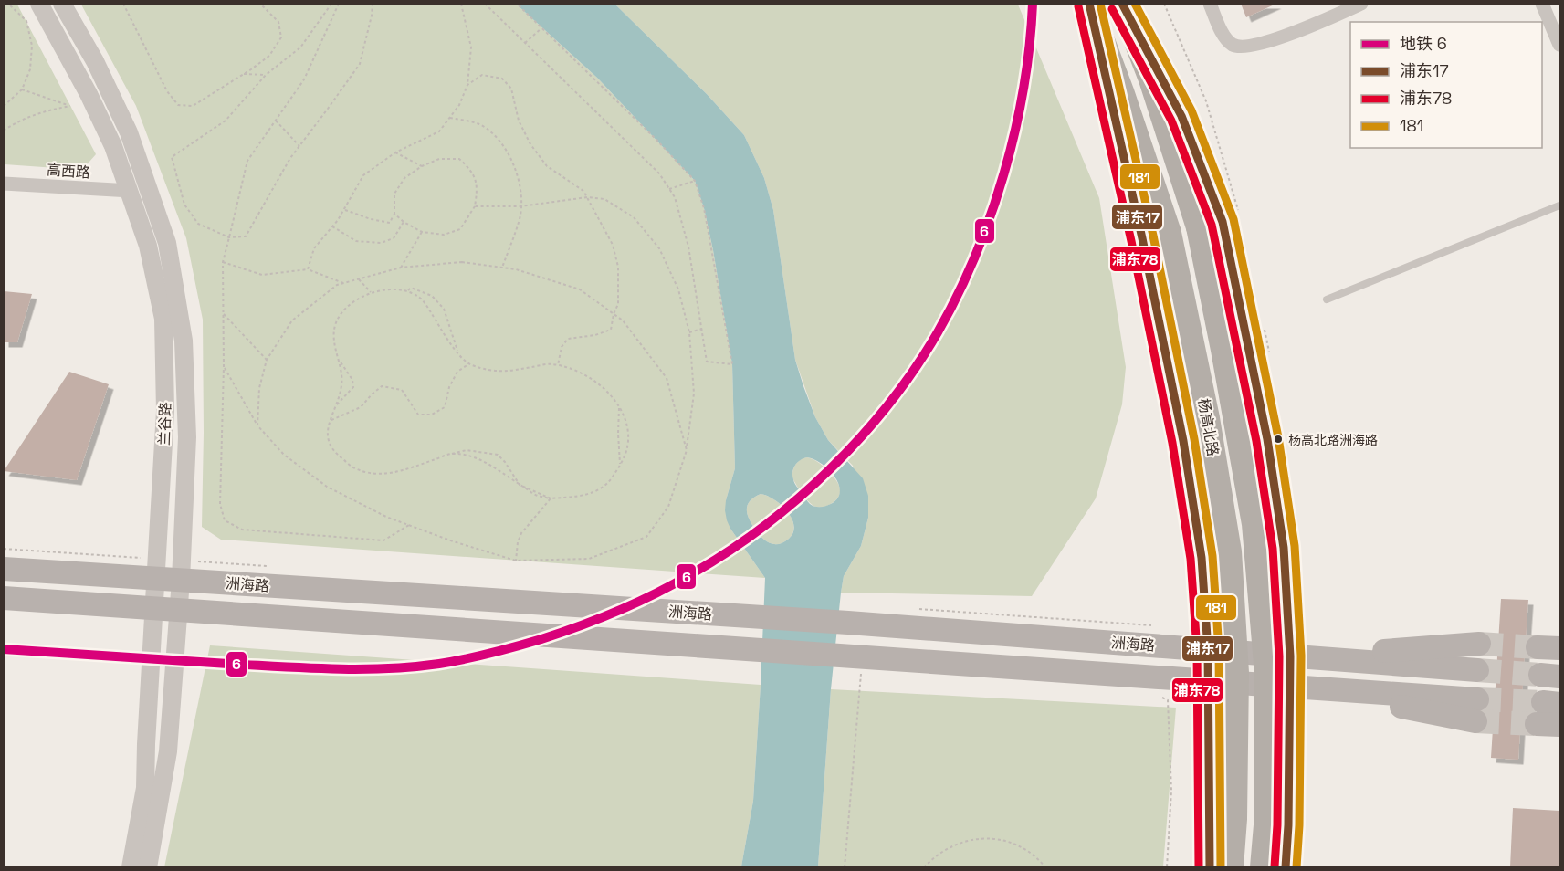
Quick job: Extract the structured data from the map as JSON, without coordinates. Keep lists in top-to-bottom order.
{
  "streets": {
    "highway": ["杨高北路"],
    "main road": ["洲海路"],
    "street": ["高西路", "兰谷路"]
  },
  "crossings": [
    ["高西路", "兰谷路"],
    ["兰谷路", "洲海路"]
  ],
  "places": ["杨高北路洲海路"],
  "lines": [
    "metro line 6",
    "transit line 浦东17",
    "transit line 181",
    "transit line 浦东78"
  ],
  "legend": [
    "地铁 6",
    "浦东17",
    "浦东78",
    "181"
  ]
}
